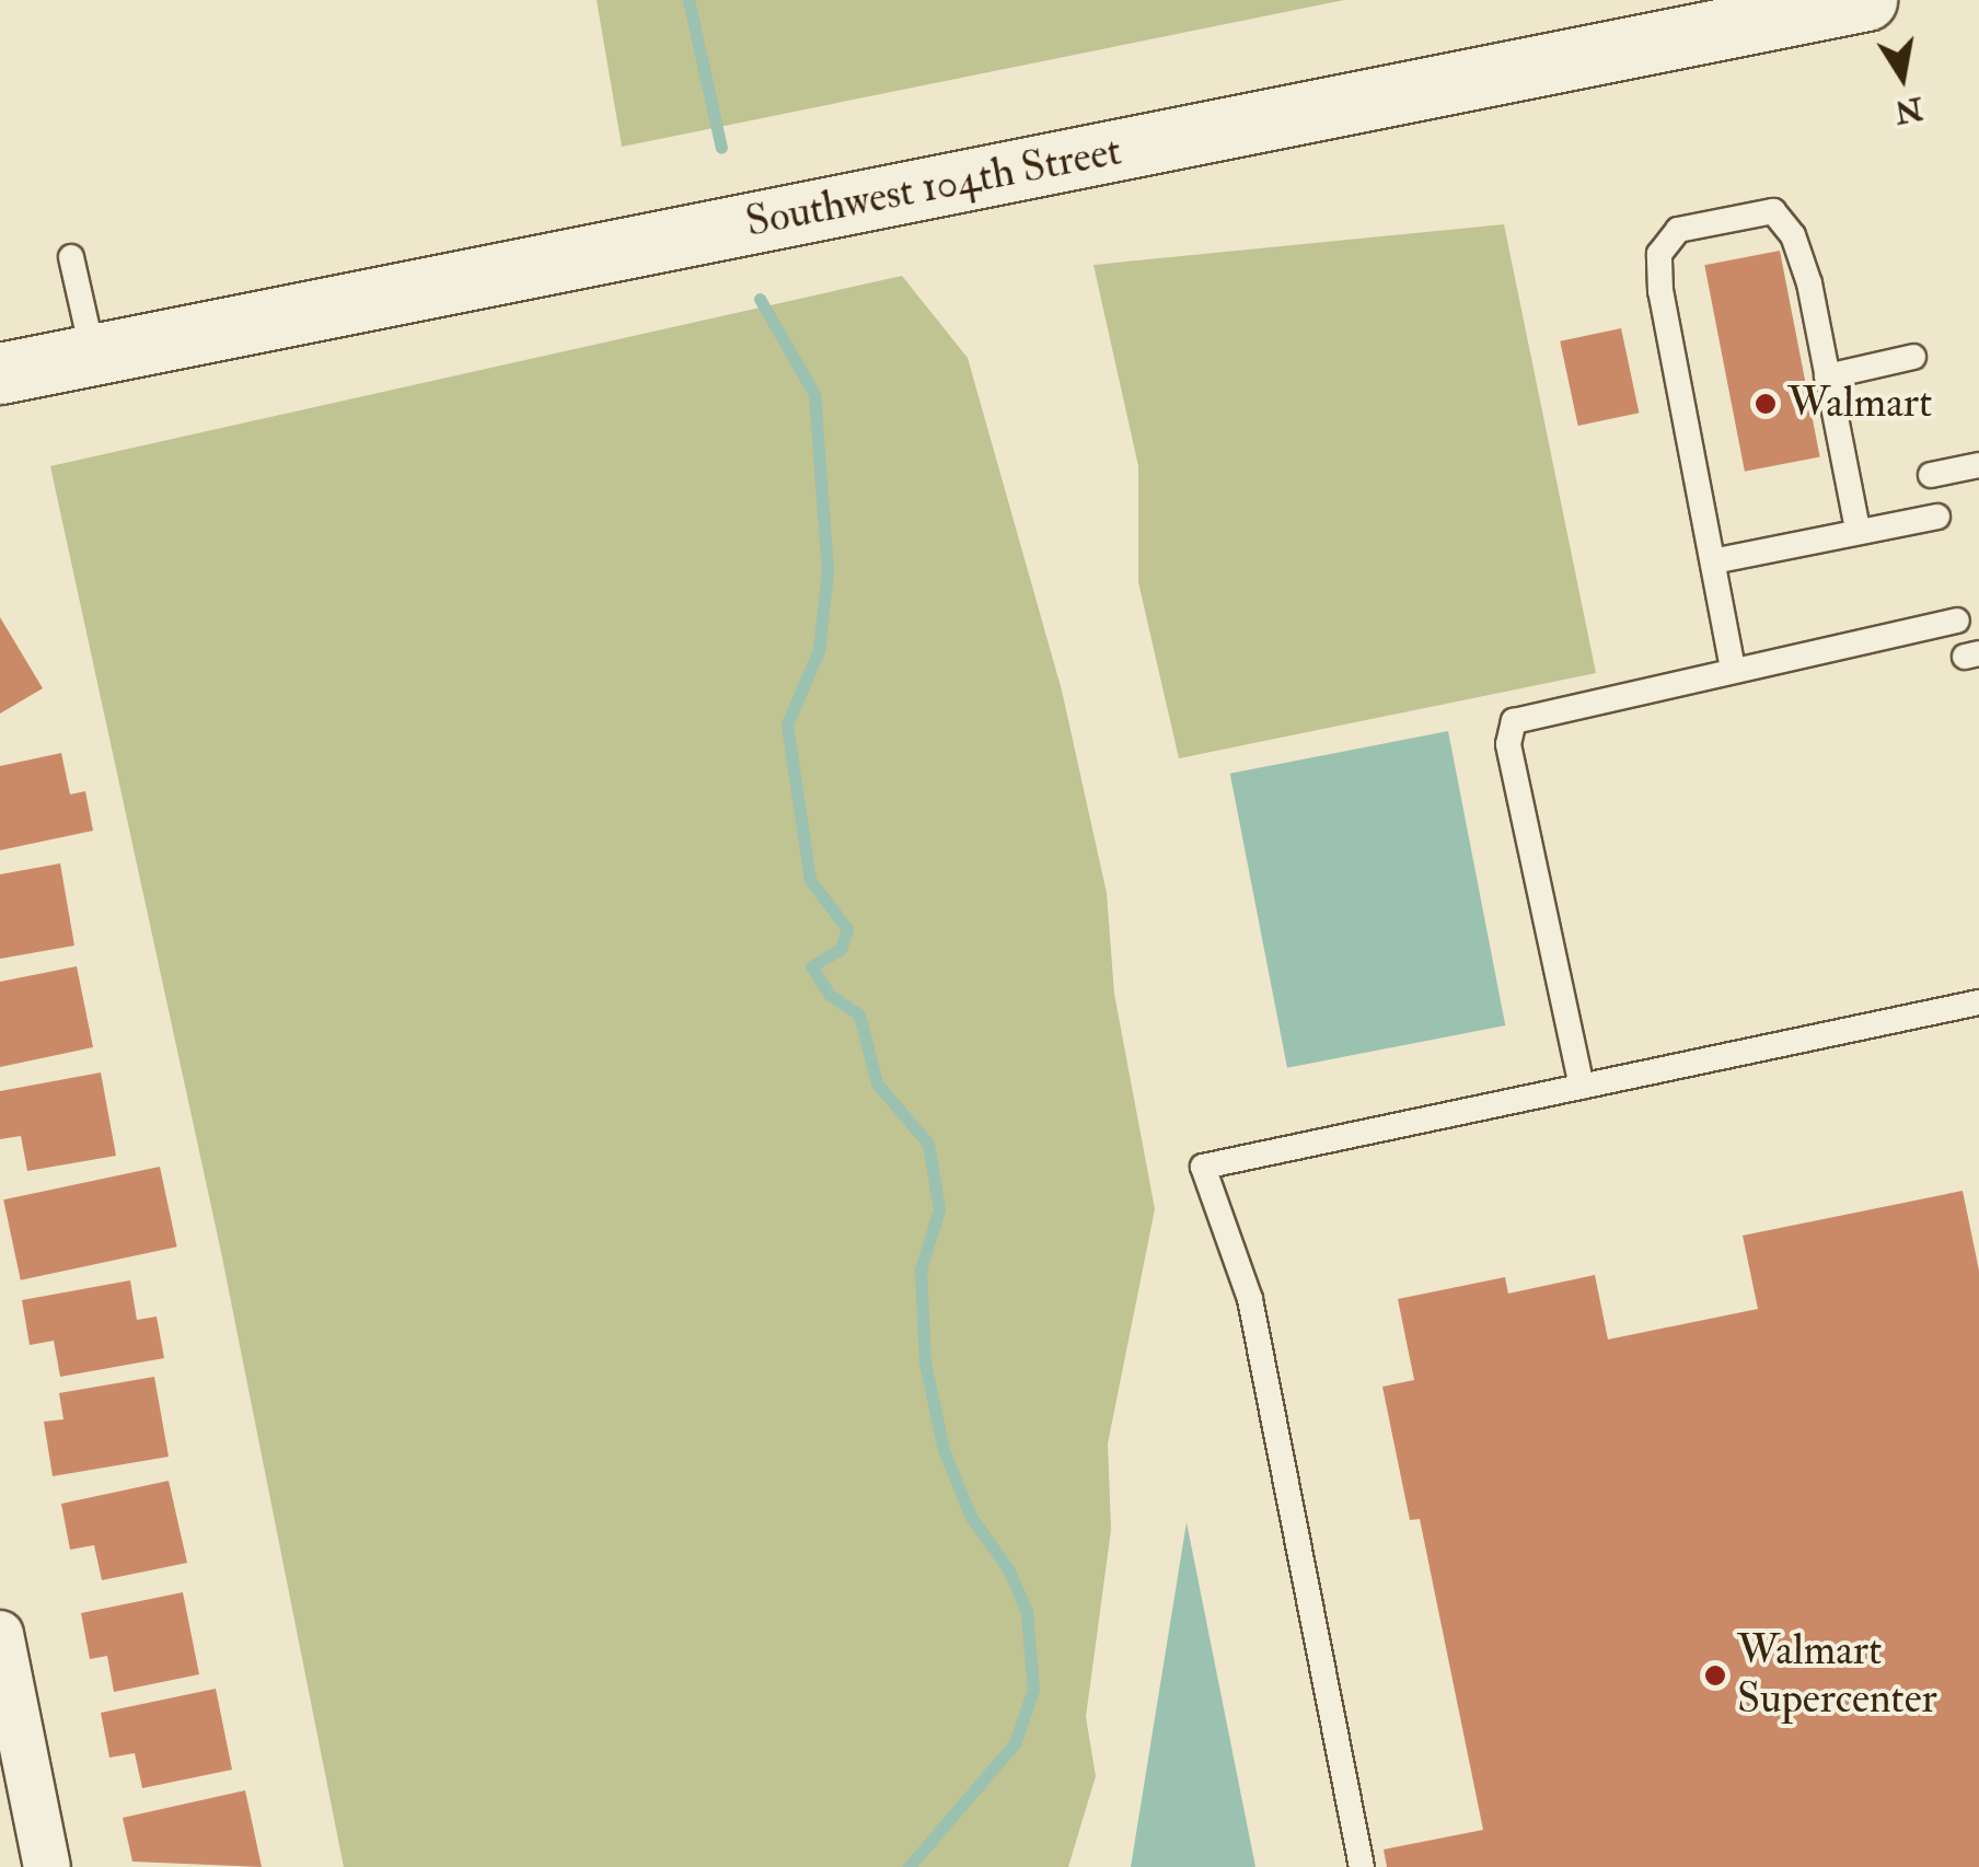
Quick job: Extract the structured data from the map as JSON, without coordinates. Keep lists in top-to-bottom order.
{
  "streets": {
    "main road": ["Southwest 104th Street"]
  },
  "places": ["Walmart", "Walmart Supercenter"],
  "north": "bottom"
}
